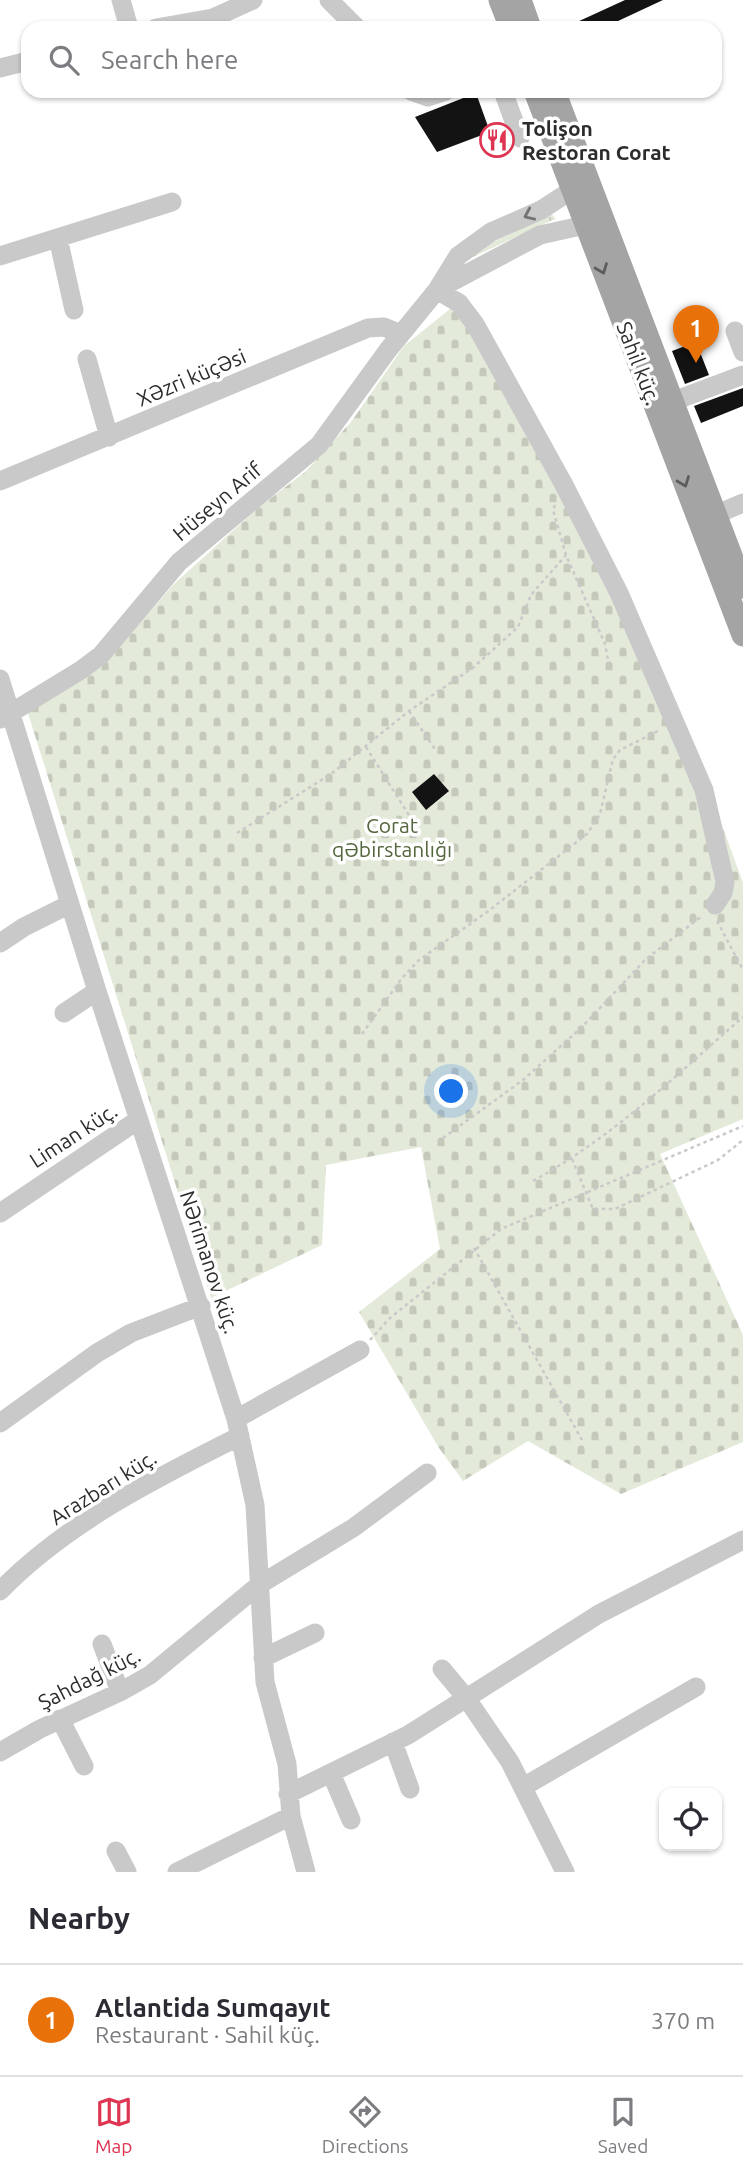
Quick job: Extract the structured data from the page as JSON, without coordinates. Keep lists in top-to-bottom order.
{
  "streets": {
    "main road": ["Sahil küç."],
    "street": [
      "Xəzri küçəsi",
      "Hüseyn Arif",
      "Liman küç.",
      "Nərimanov küç.",
      "Arazbarı küç.",
      "Şahdağ küç."
    ]
  },
  "crossings": [
    ["Xəzri küçəsi", "Hüseyn Arif"],
    ["Hüseyn Arif", "Nərimanov küç."],
    ["Liman küç.", "Nərimanov küç."],
    ["Nərimanov küç.", "Arazbarı küç."],
    ["Nərimanov küç.", "Şahdağ küç."]
  ],
  "parks": ["Corat qəbirstanlığı"],
  "places": {
    "restaurant": ["Tolişon Restoran Corat"]
  },
  "page": {
    "search": "Search here",
    "pins": "1",
    "heading": "Nearby",
    "list": [
      {
        "mark": "1",
        "name": "Atlantida Sumqayıt",
        "note": "Restaurant · Sahil küç.",
        "value": "370 m"
      }
    ],
    "nav": ["Map", "Directions", "Saved"]
  }
}
